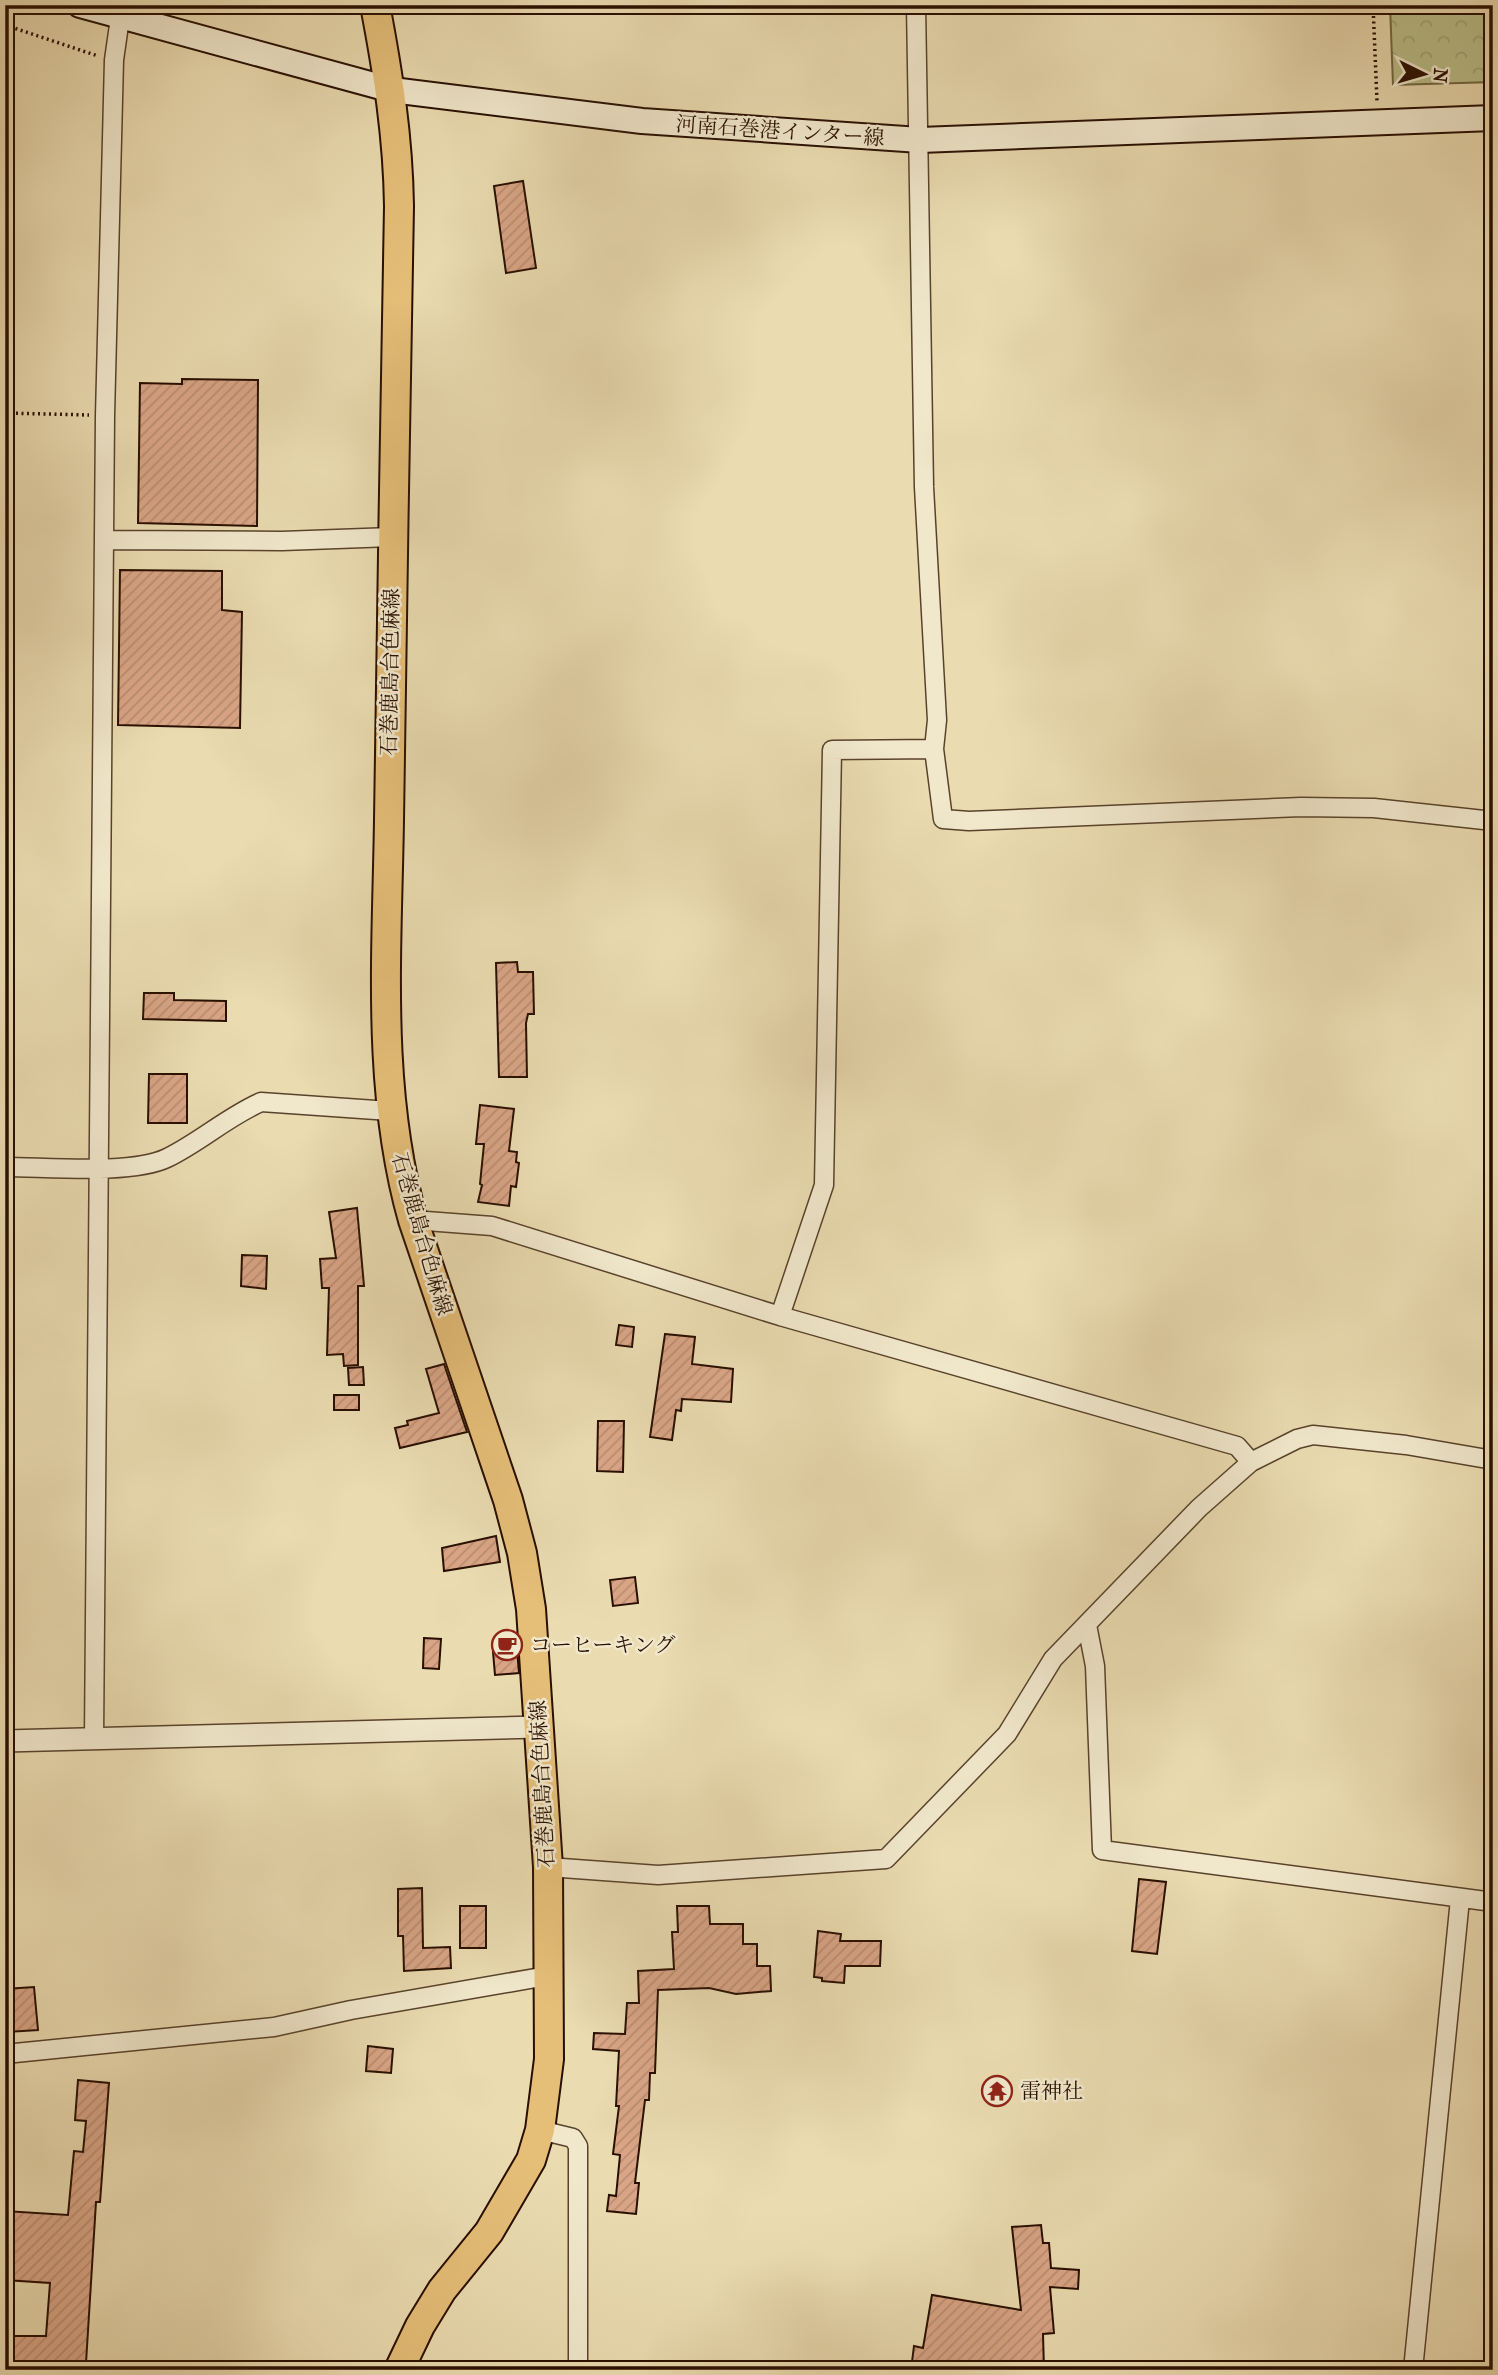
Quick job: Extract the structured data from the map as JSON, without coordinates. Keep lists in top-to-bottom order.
{
  "streets": {
    "main road": ["河南石巻港インター線", "石巻鹿島台色麻線"]
  },
  "crossings": [
    ["河南石巻港インター線", "石巻鹿島台色麻線"]
  ],
  "places": {
    "cafe": ["コーヒーキング"],
    "temple": ["雷神社"]
  },
  "north": "right"
}
